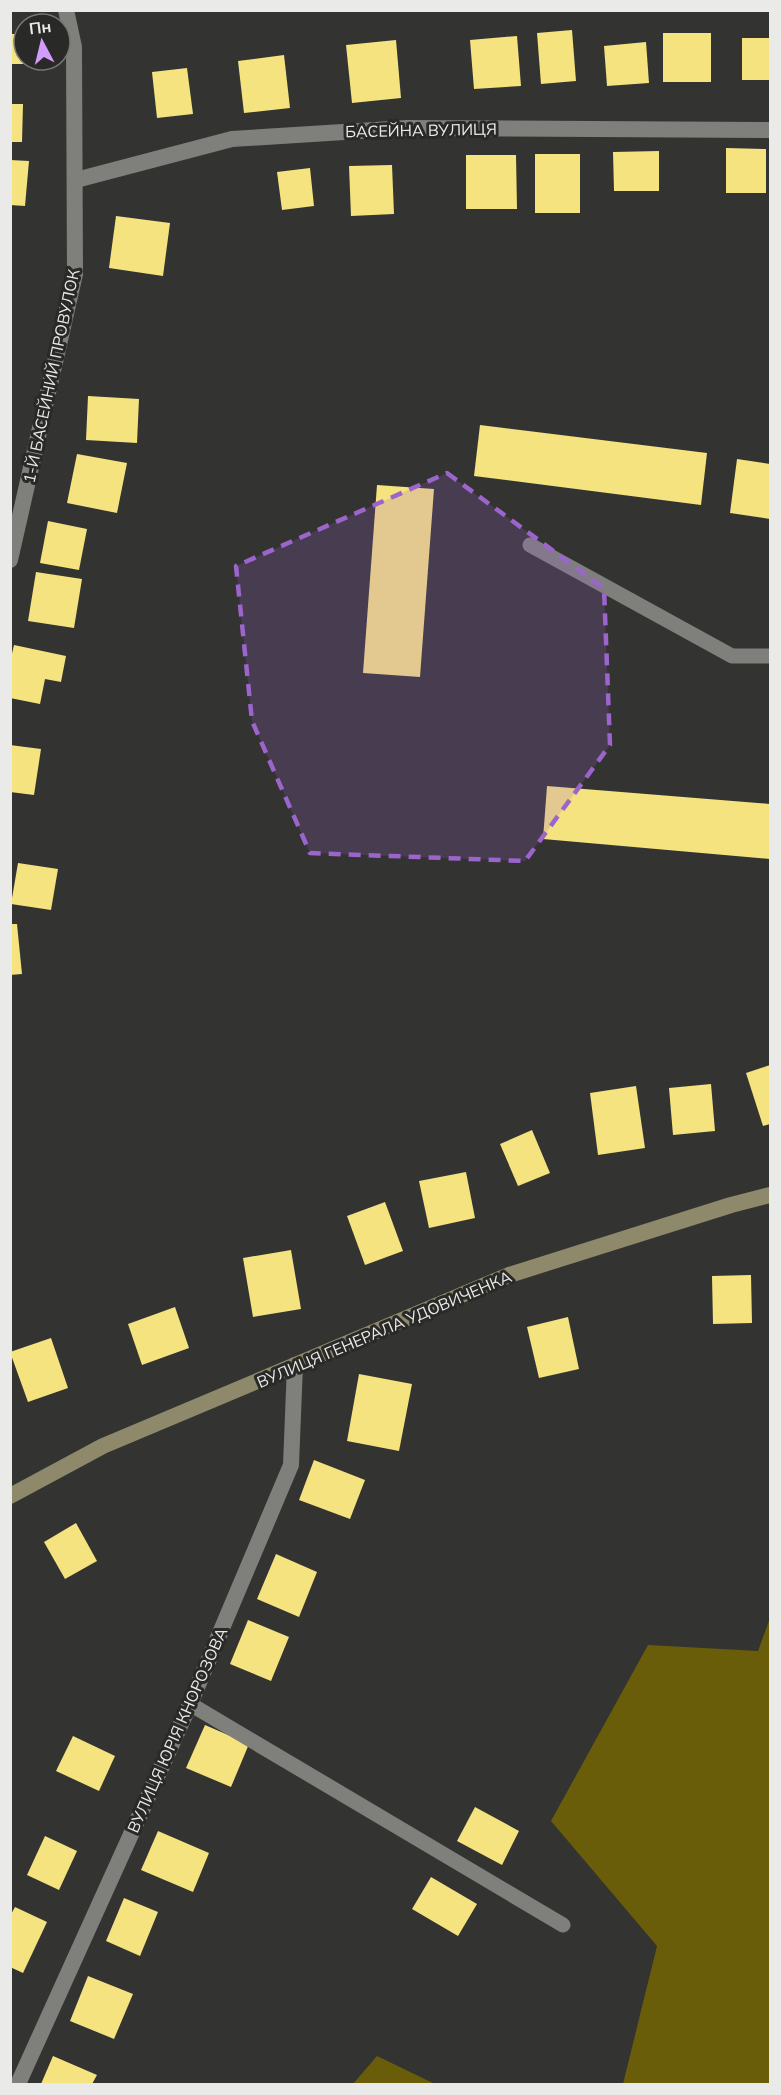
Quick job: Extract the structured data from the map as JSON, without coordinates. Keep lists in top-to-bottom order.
{
  "streets": {
    "main road": ["ВУЛИЦЯ ГЕНЕРАЛА УДОВИЧЕНКА"],
    "street": ["БАСЕЙНА ВУЛИЦЯ", "1-Й БАСЕЙНИЙ ПРОВУЛОК", "ВУЛИЦЯ ЮРІЯ КНОРОЗОВА"]
  },
  "crossings": [
    ["БАСЕЙНА ВУЛИЦЯ", "1-Й БАСЕЙНИЙ ПРОВУЛОК"],
    ["ВУЛИЦЯ ГЕНЕРАЛА УДОВИЧЕНКА", "ВУЛИЦЯ ЮРІЯ КНОРОЗОВА"]
  ],
  "north": "top"
}
